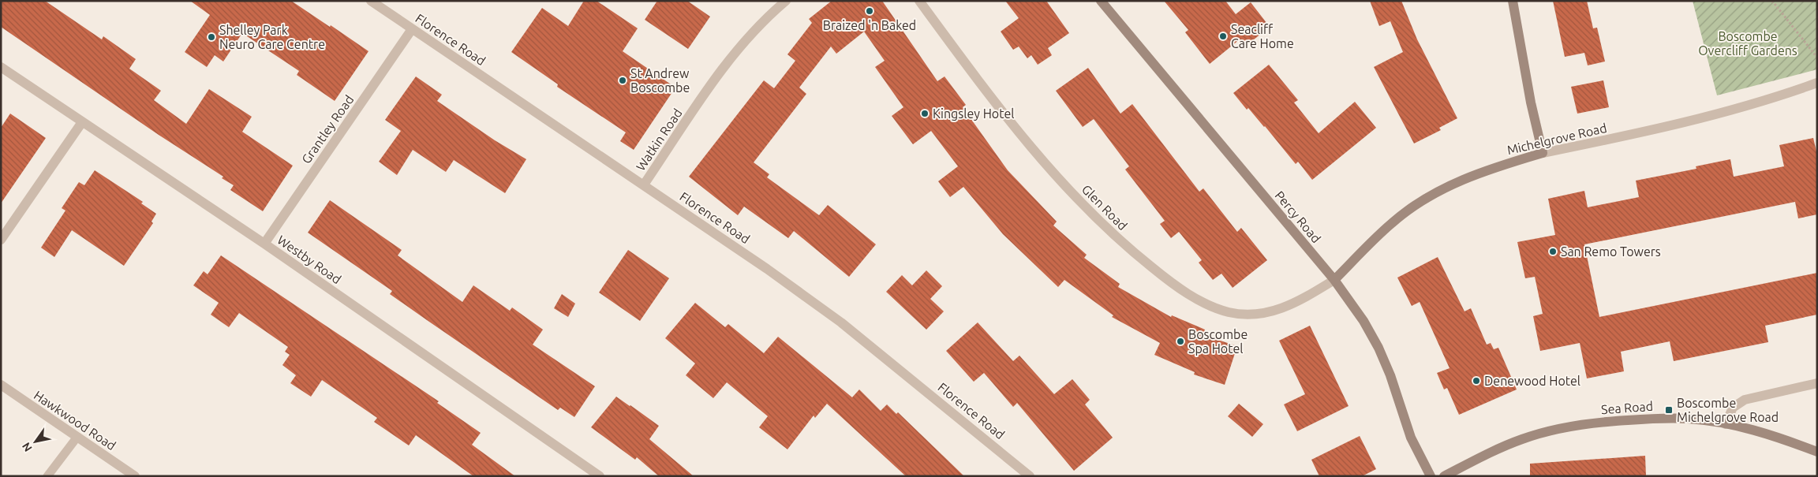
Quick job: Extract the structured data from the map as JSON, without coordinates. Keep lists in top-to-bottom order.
{
  "streets": {
    "street": [
      "Florence Road",
      "Grantley Road",
      "Michelgrove Road",
      "Watkin Road",
      "Glen Road",
      "Percy Road",
      "Westby Road",
      "Sea Road",
      "Hawkwood Road"
    ]
  },
  "crossings": [
    ["Florence Road", "Grantley Road"],
    ["Florence Road", "Watkin Road"],
    ["Grantley Road", "Westby Road"],
    ["Michelgrove Road", "Glen Road"],
    ["Michelgrove Road", "Percy Road"],
    ["Glen Road", "Percy Road"]
  ],
  "parks": ["Boscombe Overcliff Gardens"],
  "places": {
    "other": [
      "Braized 'n Baked",
      "Seacliff Care Home",
      "Shelley Park Neuro Care Centre",
      "St Andrew Boscombe",
      "Kingsley Hotel",
      "San Remo Towers",
      "Boscombe Spa Hotel",
      "Denewood Hotel"
    ],
    "transit": ["Boscombe Michelgrove Road"]
  },
  "north": "bottom left"
}
